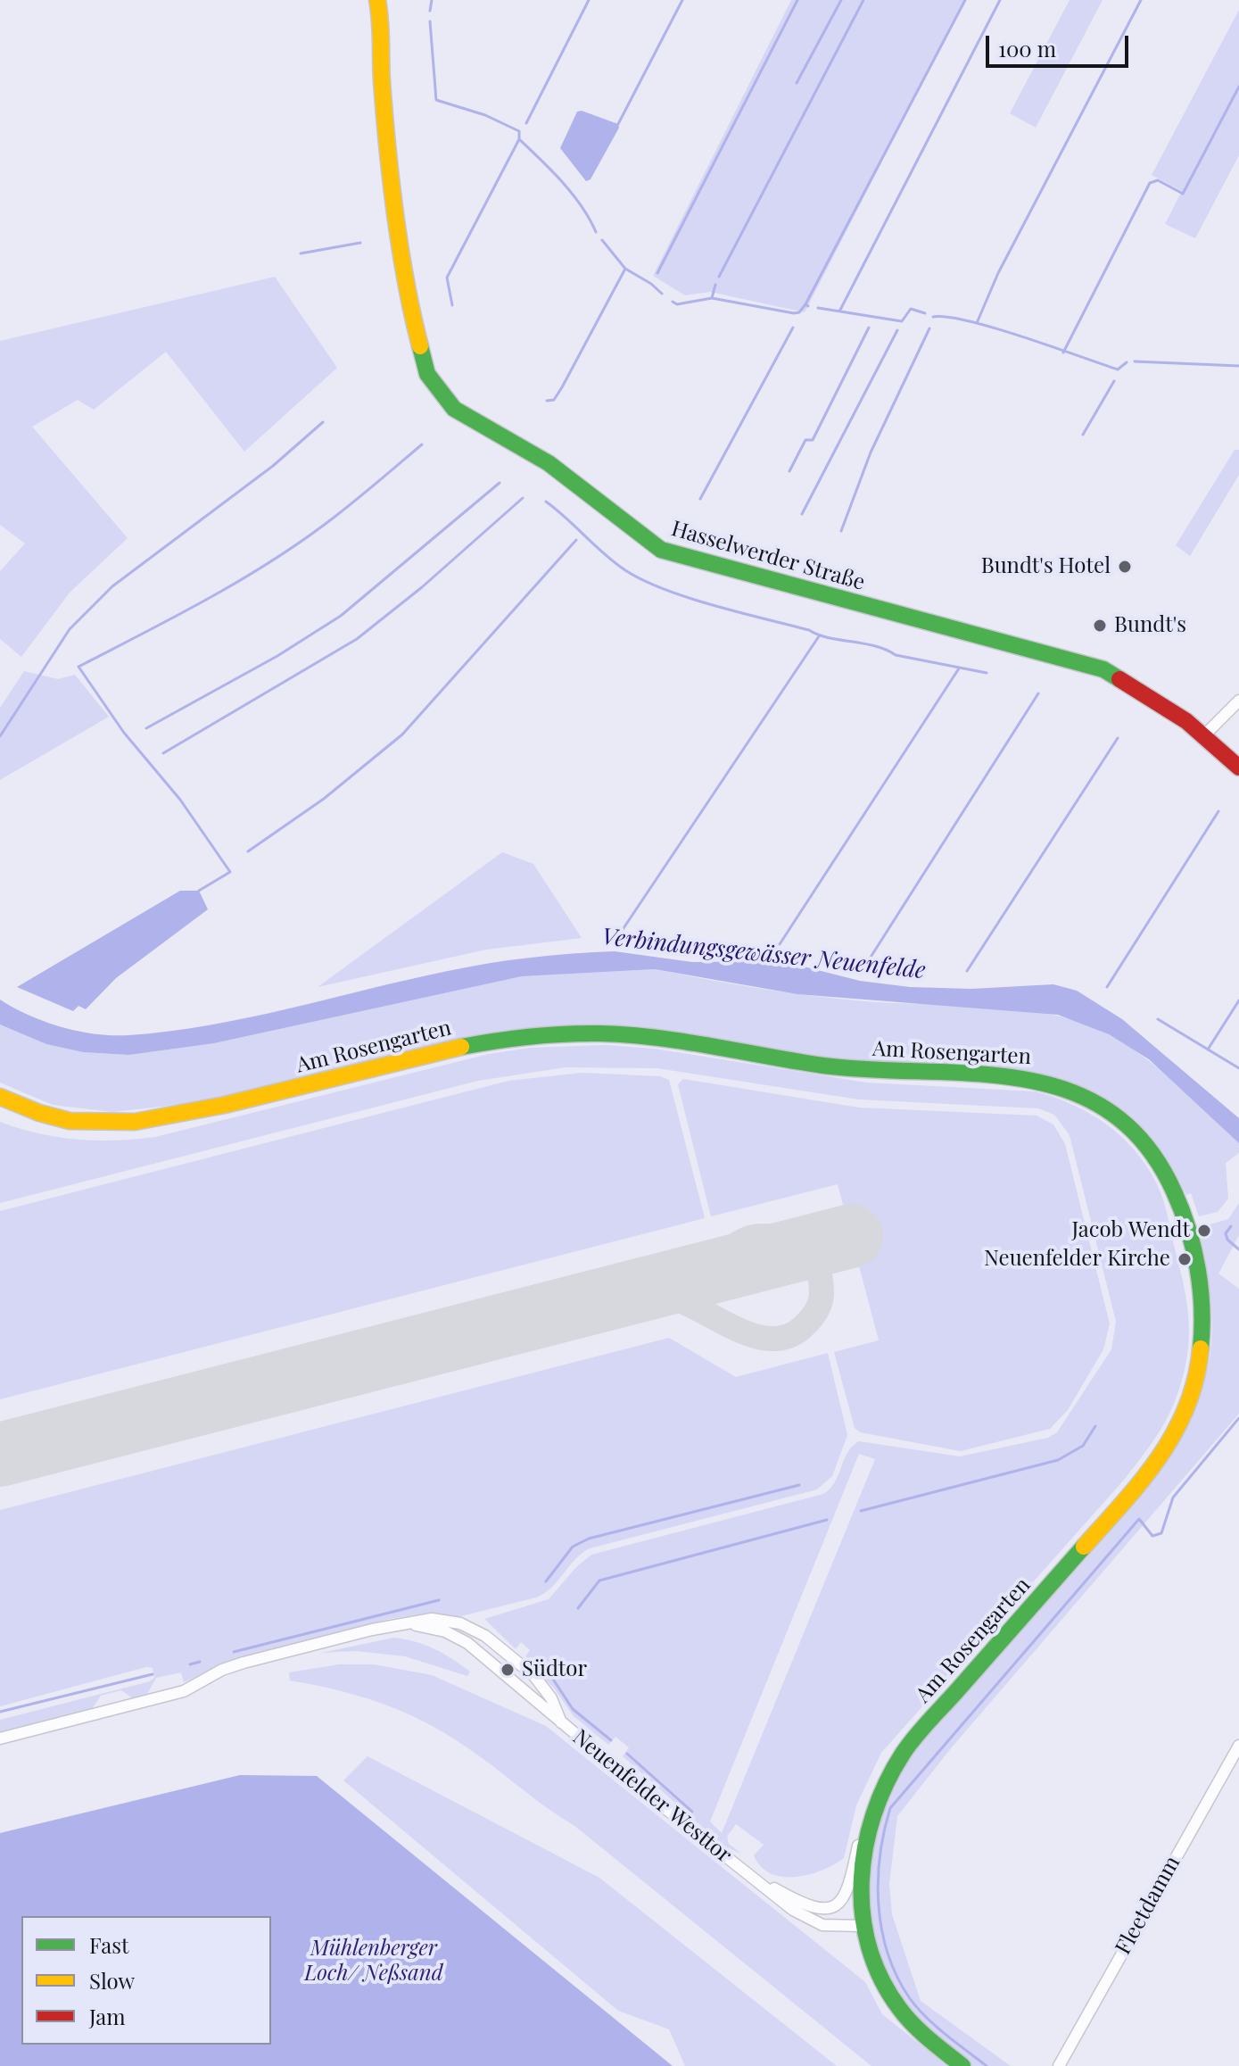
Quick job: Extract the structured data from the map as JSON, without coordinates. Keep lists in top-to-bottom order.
{
  "streets": {
    "main road": ["Hasselwerder Straße", "Am Rosengarten"],
    "street": ["Neuenfelder Westtor", "Fleetdamm"]
  },
  "crossings": [
    ["Am Rosengarten", "Neuenfelder Westtor"]
  ],
  "water": ["Verbindungsgewässer Neuenfelde"],
  "parks": ["Mühlenberger Loch/ Neßsand"],
  "places": [
    "Bundt's Hotel",
    "Bundt's",
    "Jacob Wendt",
    "Neuenfelder Kirche",
    "Südtor"
  ],
  "legend": ["Fast", "Slow", "Jam"],
  "scale_bar": "100 m"
}
